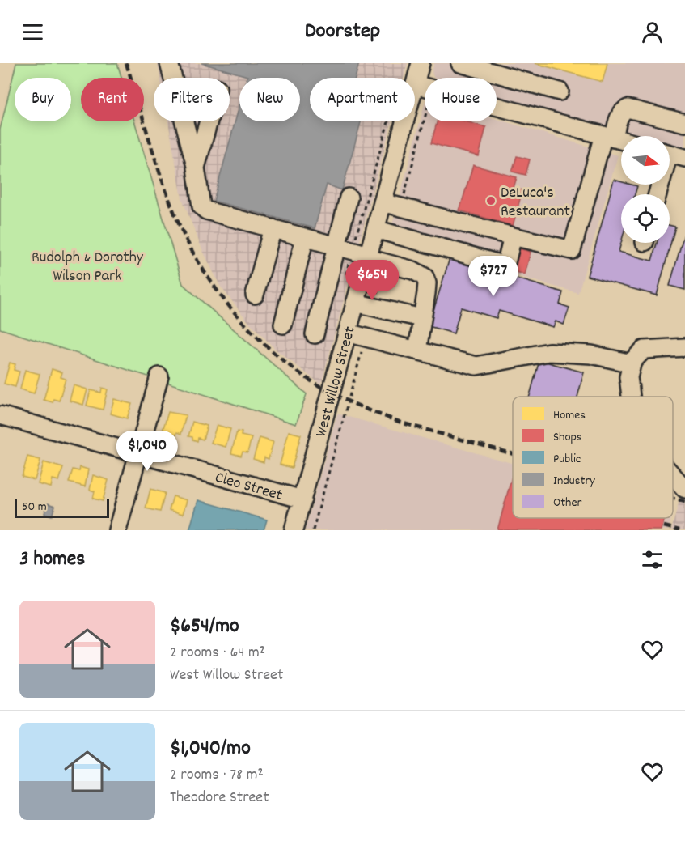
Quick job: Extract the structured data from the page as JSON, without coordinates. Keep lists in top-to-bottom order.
{
  "streets": {
    "street": ["West Willow Street", "Cleo Street"]
  },
  "crossings": [
    ["West Willow Street", "Cleo Street"]
  ],
  "parks": ["Rudolph & Dorothy Wilson Park"],
  "places": ["DeLuca's Restaurant"],
  "legend": [
    "Homes",
    "Shops",
    "Public",
    "Industry",
    "Other"
  ],
  "scale_bar": "50 m",
  "north": "right",
  "page": {
    "header": "Doorstep",
    "chip": [
      "Buy",
      "Rent",
      "Filters",
      "New",
      "Apartment",
      "House"
    ],
    "price": ["$727", "$654", "$1,040"],
    "scale": "50 m",
    "heading": "3 homes",
    "list": [
      {
        "name": "$654/mo",
        "note": "2 rooms · 64 m² · West Willow Street"
      },
      {
        "name": "$1,040/mo",
        "note": "2 rooms · 78 m² · Theodore Street"
      }
    ]
  }
}
